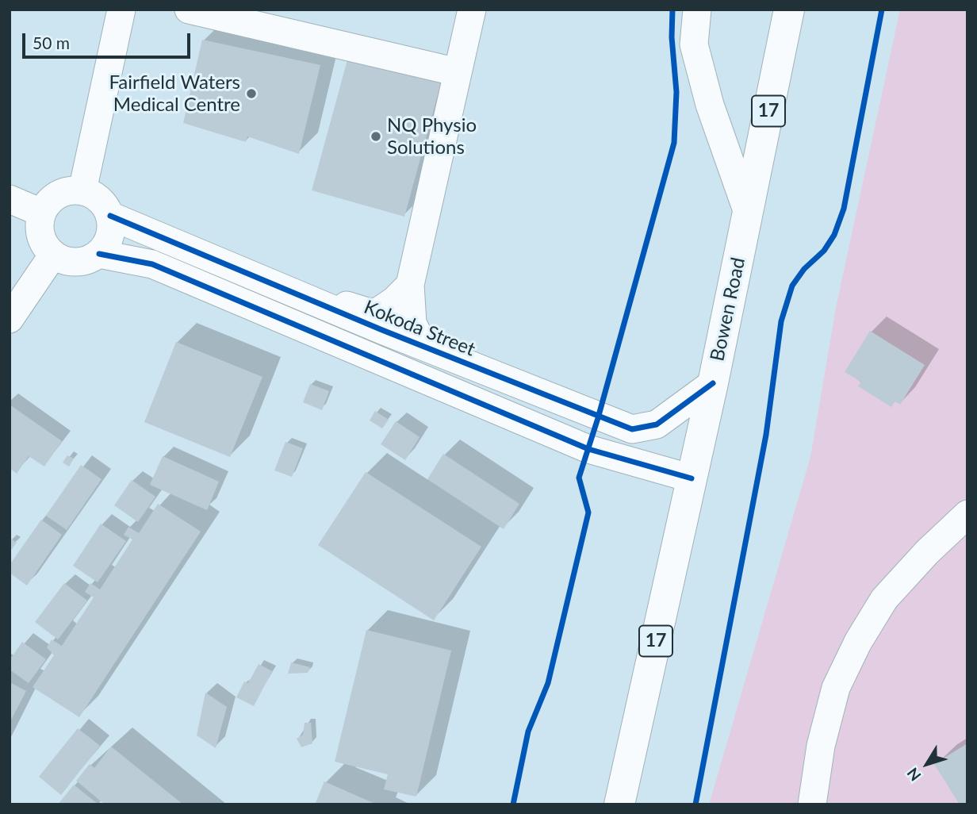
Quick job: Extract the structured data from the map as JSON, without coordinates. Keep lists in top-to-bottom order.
{
  "streets": {
    "main road": ["17", "Bowen Road"],
    "street": ["Kokoda Street"]
  },
  "crossings": [
    ["Bowen Road", "Kokoda Street"]
  ],
  "places": ["Fairfield Waters Medical Centre", "NQ Physio Solutions"],
  "scale_bar": "50 m",
  "north": "bottom left"
}
